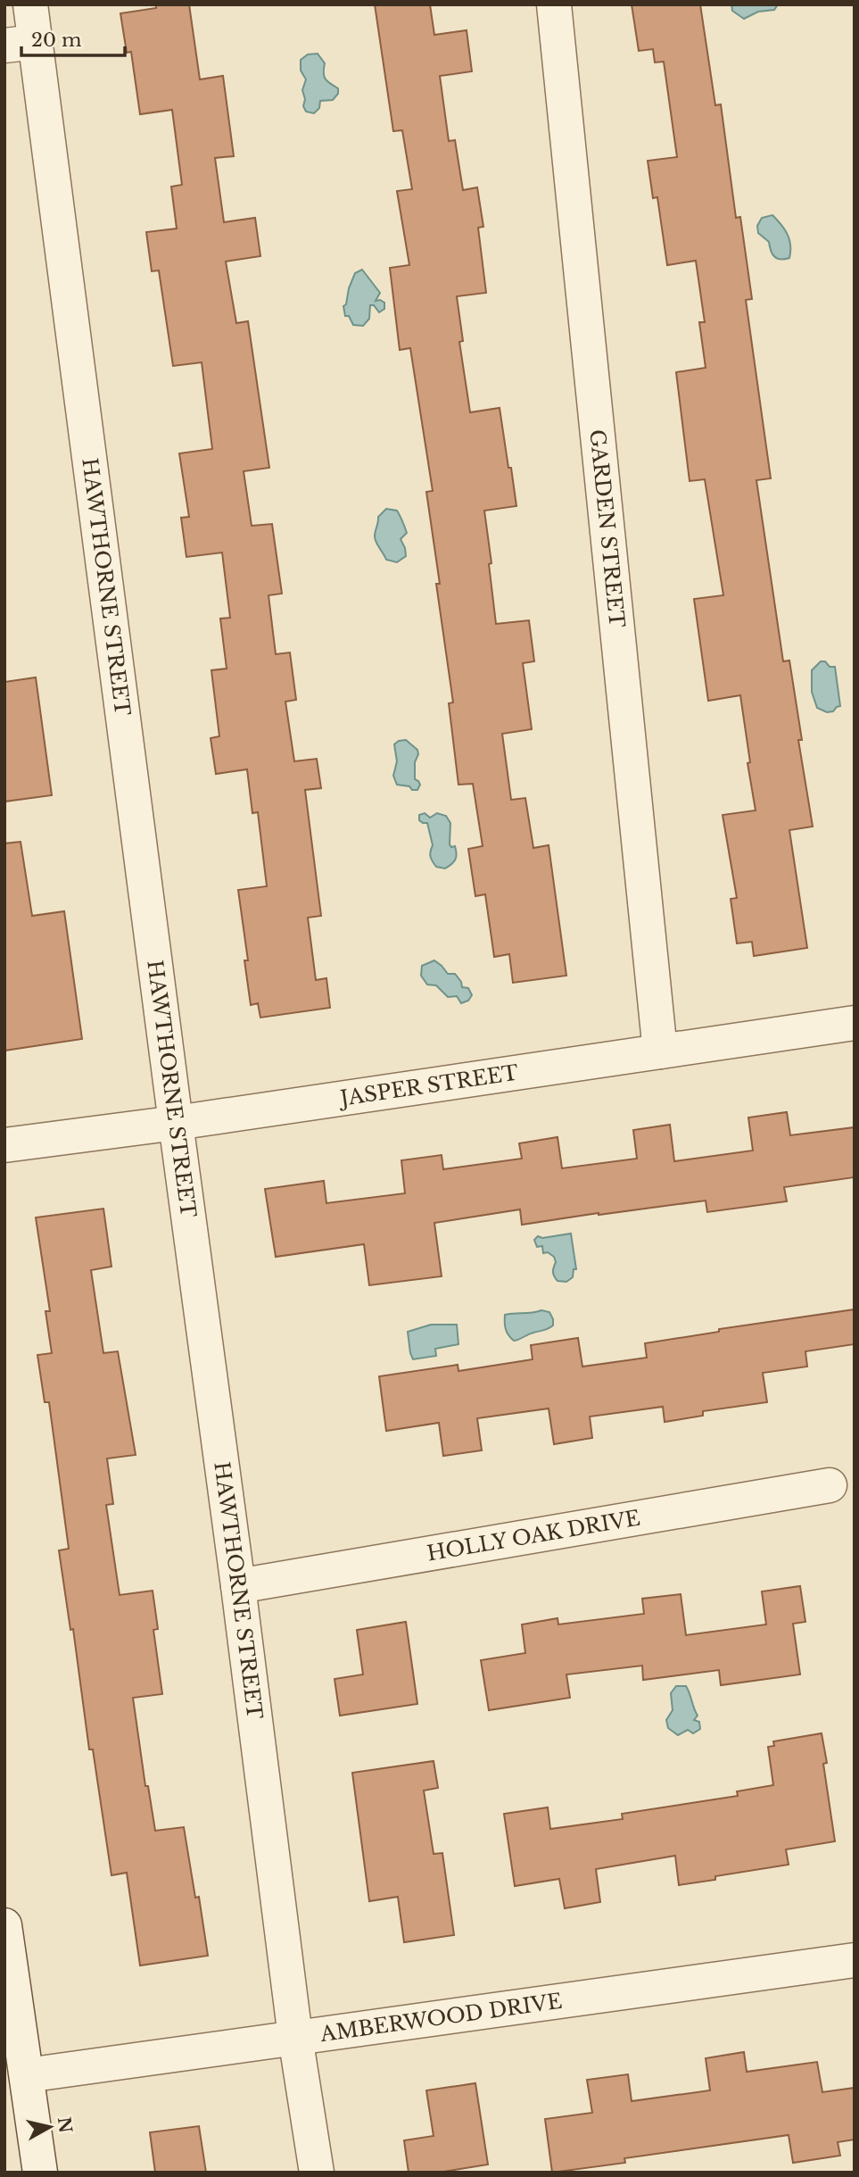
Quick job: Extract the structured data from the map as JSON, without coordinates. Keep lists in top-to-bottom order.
{
  "streets": {
    "street": [
      "GARDEN STREET",
      "HAWTHORNE STREET",
      "JASPER STREET",
      "HOLLY OAK DRIVE",
      "AMBERWOOD DRIVE"
    ]
  },
  "crossings": [
    ["GARDEN STREET", "JASPER STREET"],
    ["HAWTHORNE STREET", "JASPER STREET"],
    ["HAWTHORNE STREET", "HOLLY OAK DRIVE"],
    ["HAWTHORNE STREET", "AMBERWOOD DRIVE"]
  ],
  "scale_bar": "20 m",
  "north": "right"
}
